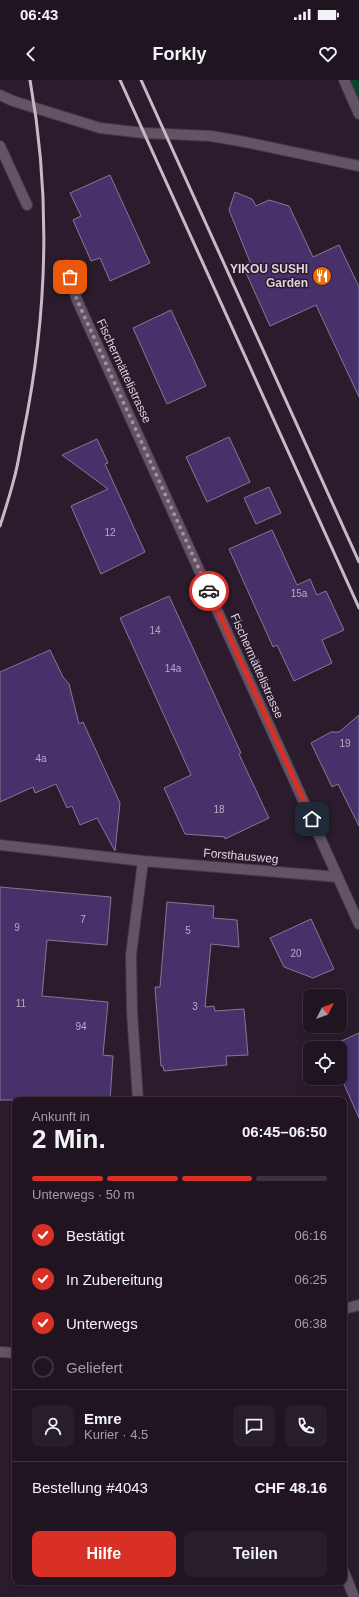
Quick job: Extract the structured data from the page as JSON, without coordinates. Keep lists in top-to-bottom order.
{
  "streets": {
    "street": ["Fischermättelistrasse", "Forsthausweg"]
  },
  "crossings": [
    ["Fischermättelistrasse", "Forsthausweg"]
  ],
  "places": {
    "restaurant": ["YIKOU SUSHI Garden"]
  },
  "house_numbers": [
    "12",
    "15a",
    "14",
    "14a",
    "19",
    "4a",
    "18",
    "7",
    "9",
    "5",
    "20",
    "11",
    "3",
    "94"
  ],
  "north": "top right",
  "page": {
    "status": "06:43",
    "header": "Forkly",
    "heading": ["2 Min.", "Ankunft in", "06:45–06:50"],
    "panel": [
      "Emre",
      "Kurier · 4.5",
      "Bestellung #4043",
      "CHF 48.16"
    ],
    "bar": "Unterwegs · 50 m",
    "list": [
      ["Bestätigt", "06:16"],
      ["In Zubereitung", "06:25"],
      ["Unterwegs", "06:38"],
      "Geliefert"
    ],
    "buttons": ["Hilfe", "Teilen"]
  }
}
